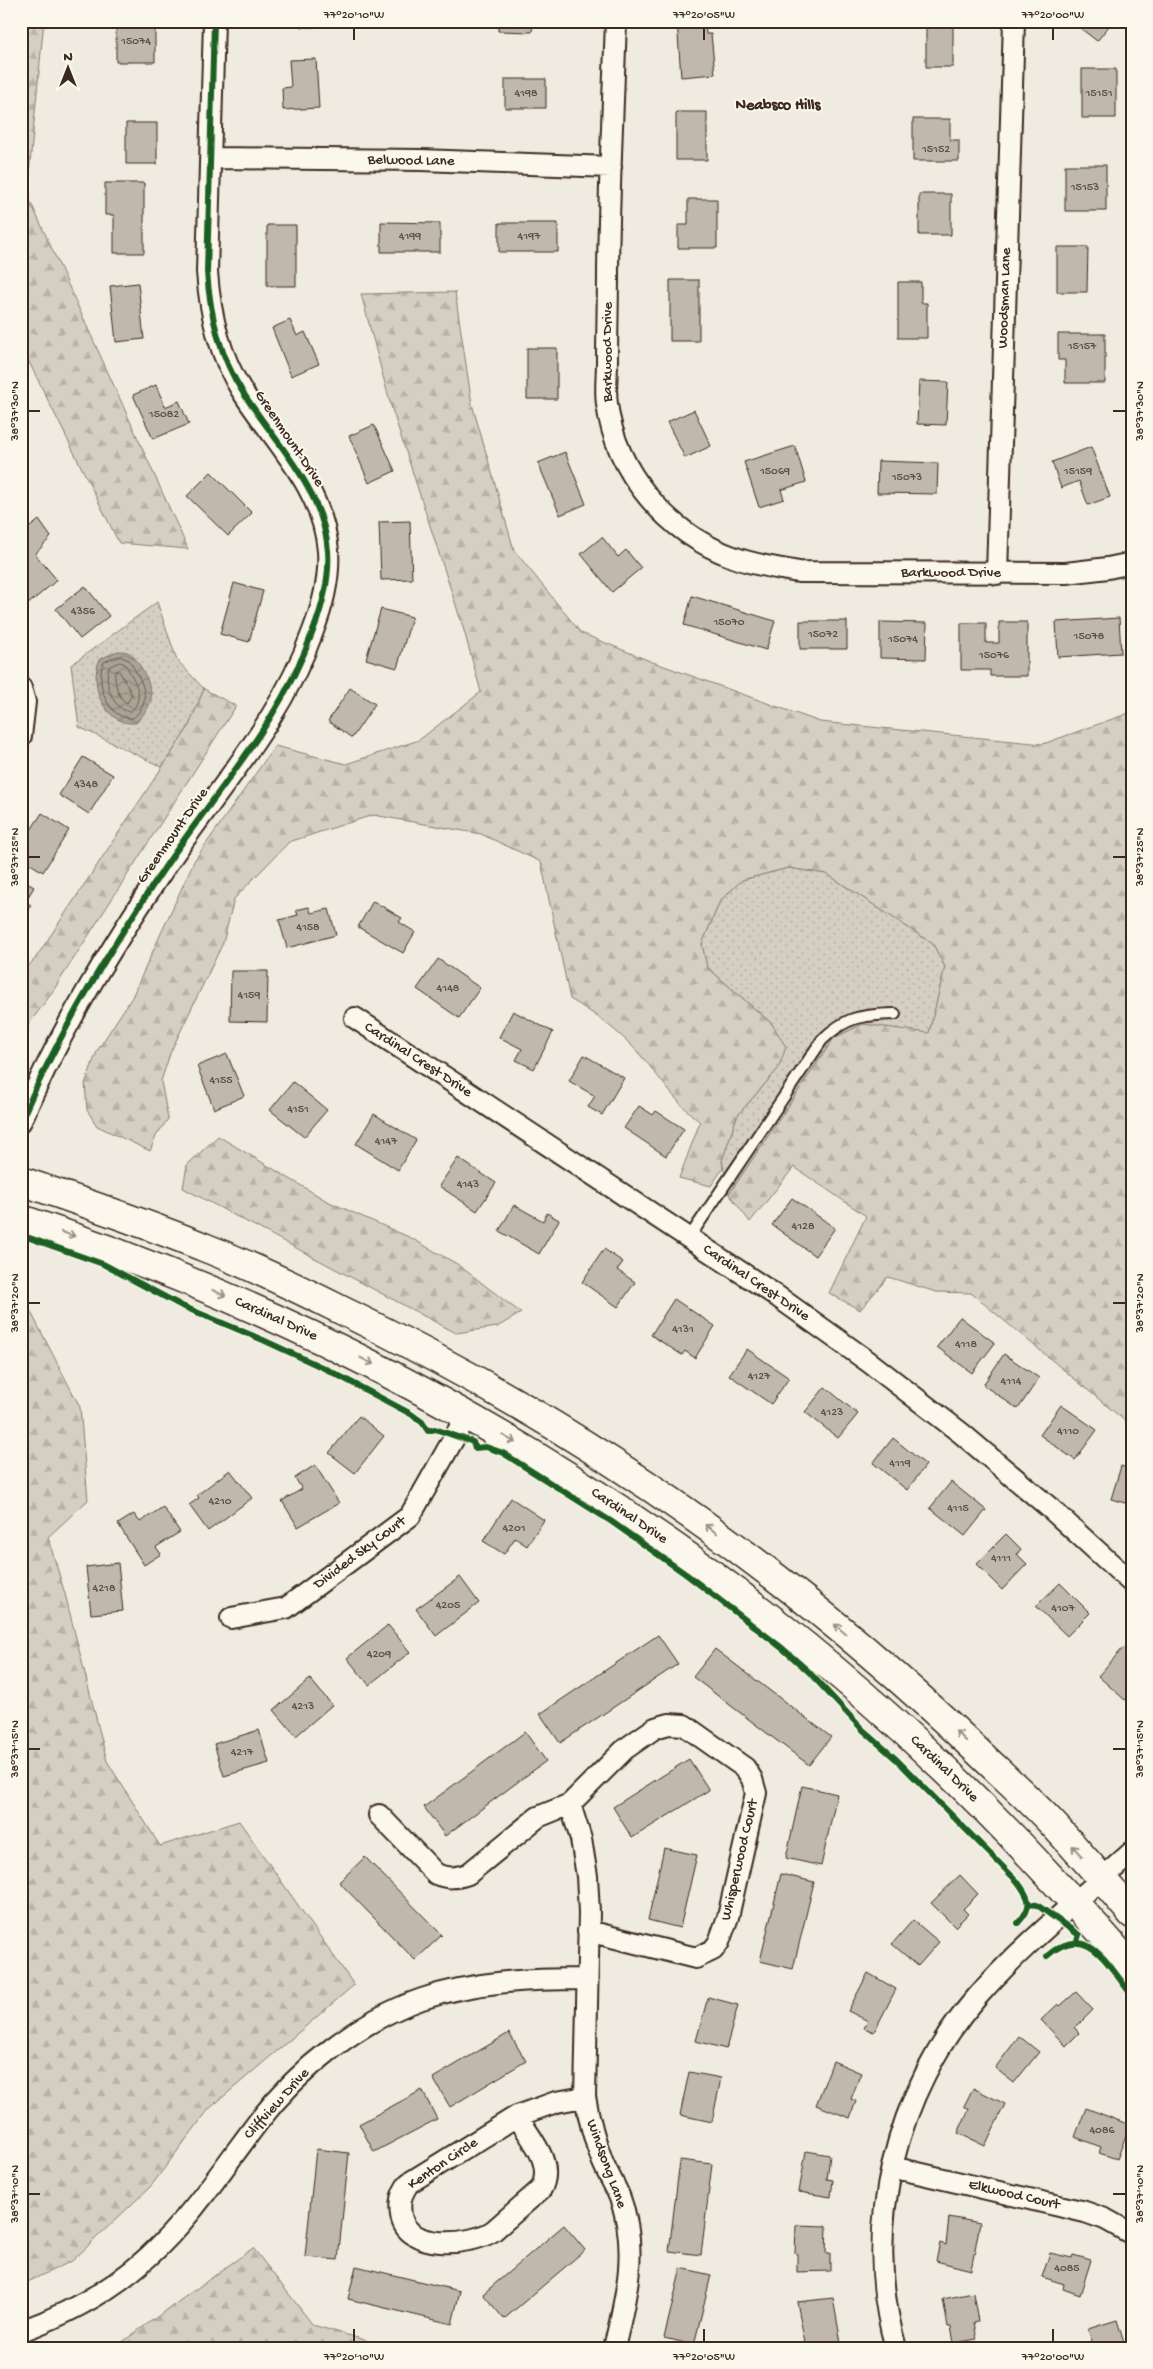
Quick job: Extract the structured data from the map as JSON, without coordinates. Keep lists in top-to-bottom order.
{
  "streets": {
    "main road": ["Cardinal Drive"],
    "street": [
      "Belwood Lane",
      "Woodsman Lane",
      "Barkwood Drive",
      "Greenmount Drive",
      "Cardinal Crest Drive",
      "Divided Sky Court",
      "Whisperwood Court",
      "Cliffview Drive",
      "Kenton Circle",
      "Windsong Lane",
      "Elkwood Court"
    ]
  },
  "crossings": [
    ["Belwood Lane", "Barkwood Drive"],
    ["Belwood Lane", "Greenmount Drive"],
    ["Woodsman Lane", "Barkwood Drive"],
    ["Cardinal Drive", "Divided Sky Court"],
    ["Cliffview Drive", "Windsong Lane"],
    ["Kenton Circle", "Windsong Lane"]
  ],
  "districts": ["Neabsco Hills"],
  "house_numbers": [
    "15074",
    "4198",
    "15151",
    "15152",
    "15153",
    "4199",
    "4197",
    "15157",
    "15082",
    "15069",
    "15159",
    "15073",
    "4356",
    "15070",
    "15072",
    "15078",
    "15074",
    "15076",
    "4348",
    "4158",
    "4148",
    "4159",
    "4155",
    "4151",
    "4147",
    "4143",
    "4128",
    "4131",
    "4118",
    "4127",
    "4114",
    "4123",
    "4110",
    "4119",
    "4210",
    "4115",
    "4201",
    "4111",
    "4218",
    "4205",
    "4107",
    "4209",
    "4213",
    "4217",
    "4086",
    "4085"
  ],
  "north": "top",
  "coordinates": [
    "77°20'10\"W",
    "77°20'05\"W",
    "77°20'00\"W",
    "38°37'30\"N",
    "38°37'25\"N",
    "38°37'20\"N",
    "38°37'15\"N",
    "38°37'10\"N"
  ]
}
